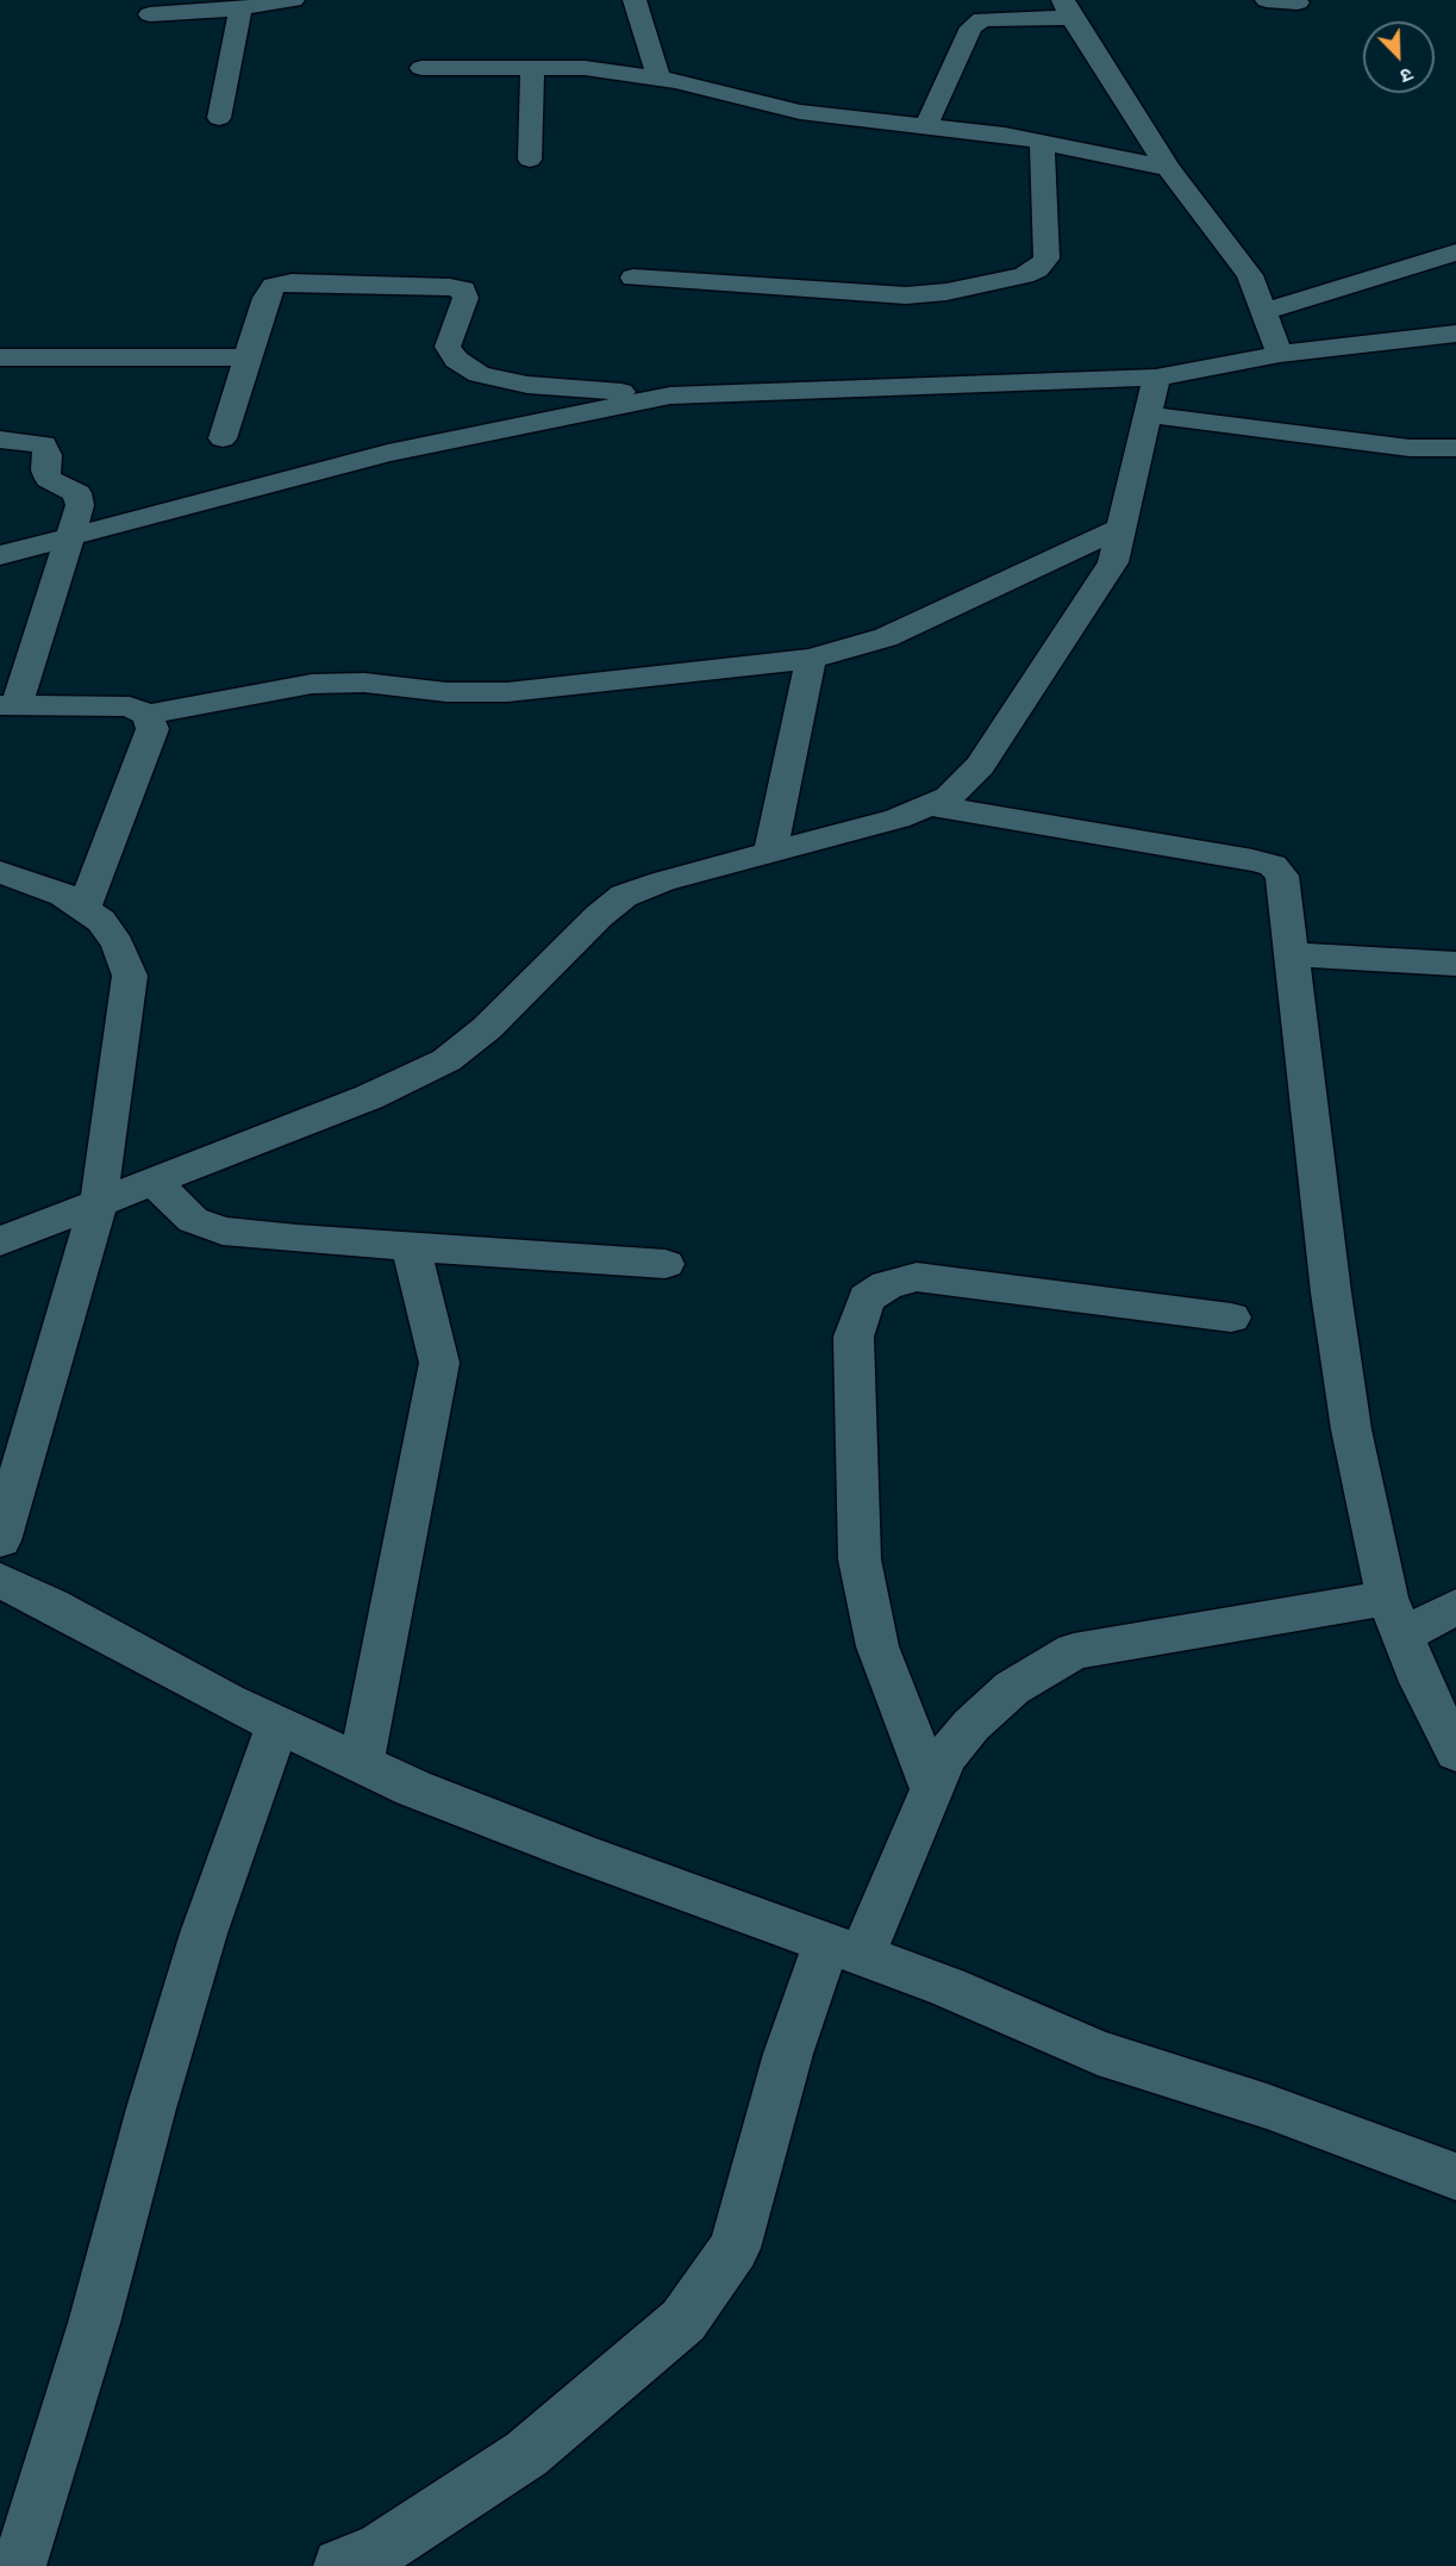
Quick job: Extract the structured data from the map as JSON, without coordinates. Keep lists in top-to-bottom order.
{
  "north": "bottom right"
}
